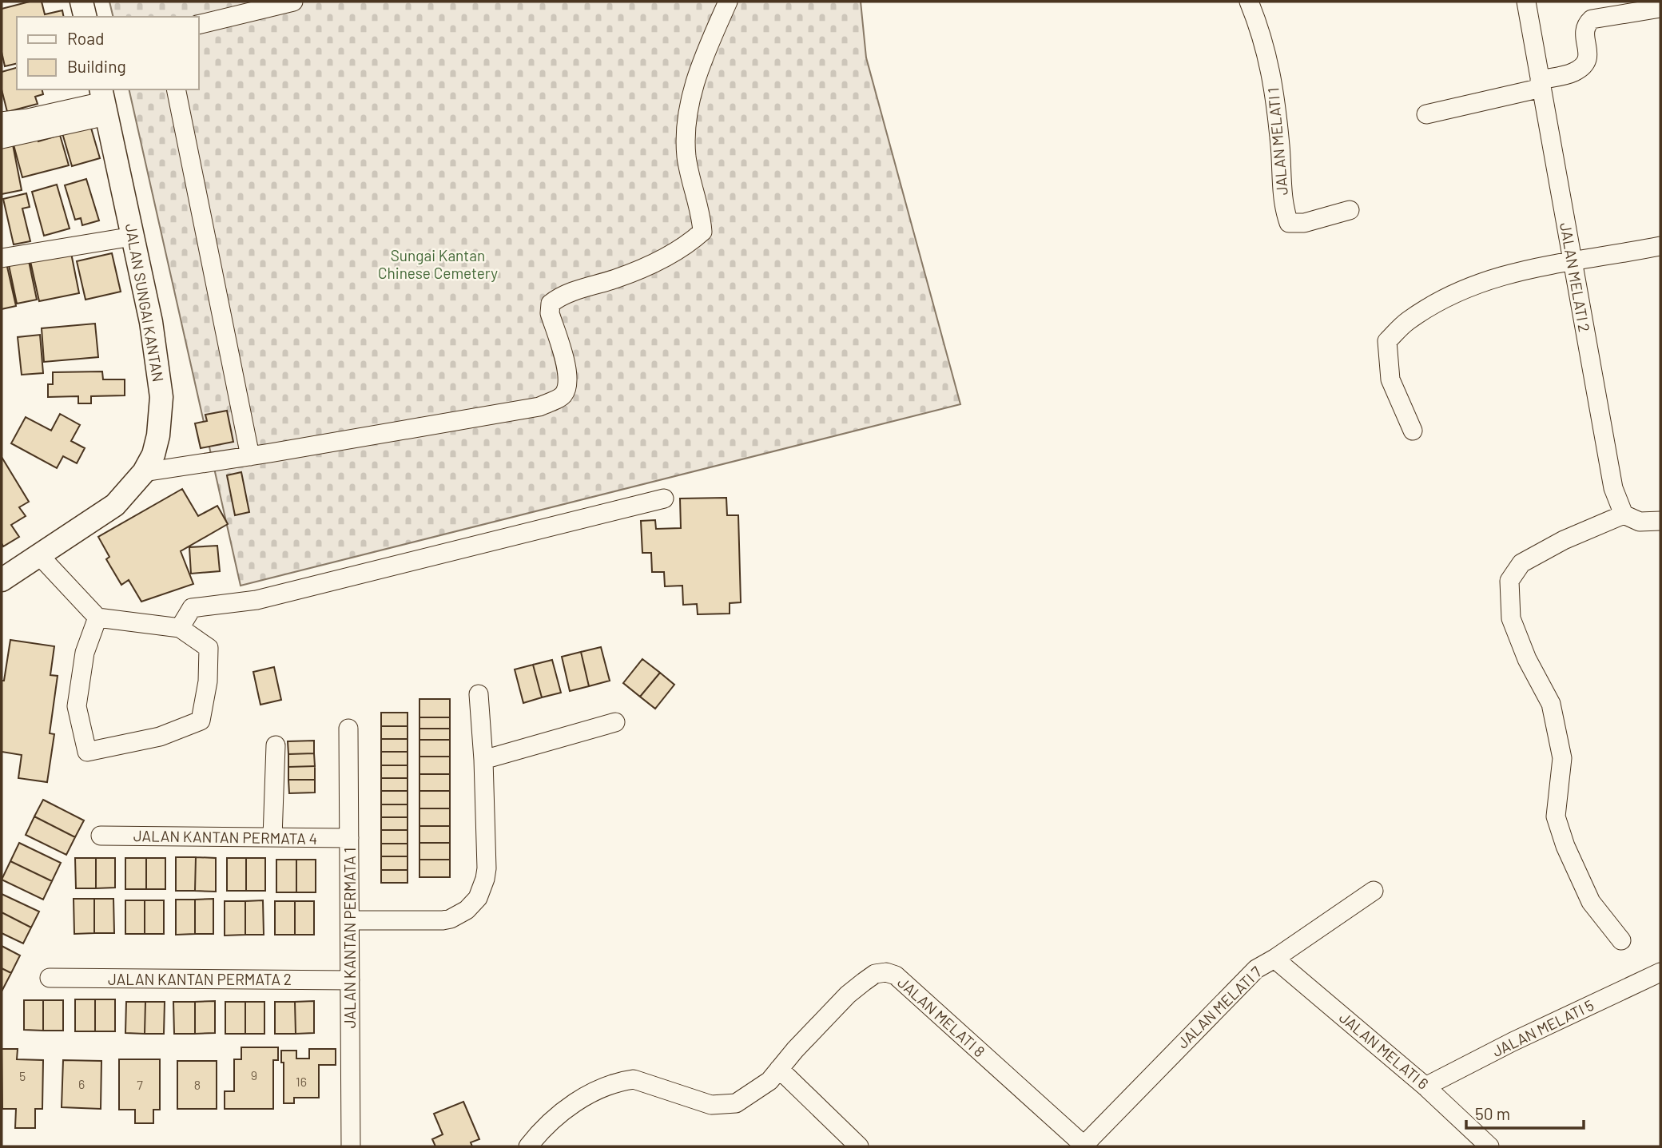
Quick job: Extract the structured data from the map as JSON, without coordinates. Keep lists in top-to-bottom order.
{
  "streets": {
    "main road": ["JALAN SUNGAI KANTAN"],
    "street": [
      "JALAN MELATI 1",
      "JALAN MELATI 2",
      "JALAN KANTAN PERMATA 4",
      "JALAN KANTAN PERMATA 1",
      "JALAN KANTAN PERMATA 2",
      "JALAN MELATI 7",
      "JALAN MELATI 8",
      "JALAN MELATI 5",
      "JALAN MELATI 6"
    ]
  },
  "crossings": [
    ["JALAN KANTAN PERMATA 4", "JALAN KANTAN PERMATA 1"],
    ["JALAN KANTAN PERMATA 1", "JALAN KANTAN PERMATA 2"],
    ["JALAN MELATI 7", "JALAN MELATI 8"],
    ["JALAN MELATI 7", "JALAN MELATI 6"],
    ["JALAN MELATI 5", "JALAN MELATI 6"]
  ],
  "parks": ["Sungai Kantan Chinese Cemetery"],
  "house_numbers": [
    "9",
    "5",
    "16",
    "6",
    "7",
    "8"
  ],
  "legend": ["Road", "Building"],
  "scale_bar": "50 m"
}
